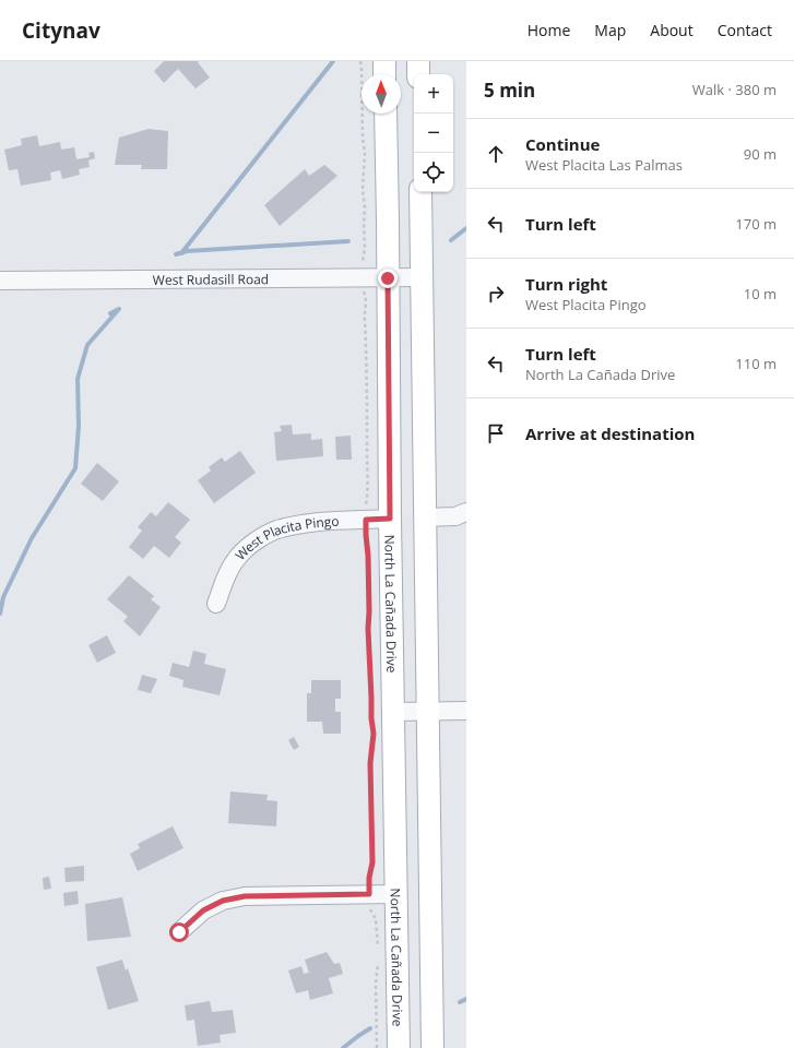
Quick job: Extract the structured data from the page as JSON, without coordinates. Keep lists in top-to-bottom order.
{
  "streets": {
    "main road": ["North La Cañada Drive"],
    "street": ["West Rudasill Road", "West Placita Pingo"]
  },
  "crossings": [
    ["West Rudasill Road", "North La Cañada Drive"],
    ["West Placita Pingo", "North La Cañada Drive"]
  ],
  "north": "top",
  "page": {
    "header": "Citynav",
    "nav": [
      "Home",
      "Map",
      "About",
      "Contact"
    ],
    "heading": ["5 min", "Walk · 380 m"],
    "map_buttons": ["+", "−"],
    "list": [
      ["Continue", "West Placita Las Palmas", "90 m"],
      ["Turn left", "170 m"],
      ["Turn right", "West Placita Pingo", "10 m"],
      ["Turn left", "North La Cañada Drive", "110 m"],
      "Arrive at destination"
    ]
  }
}
